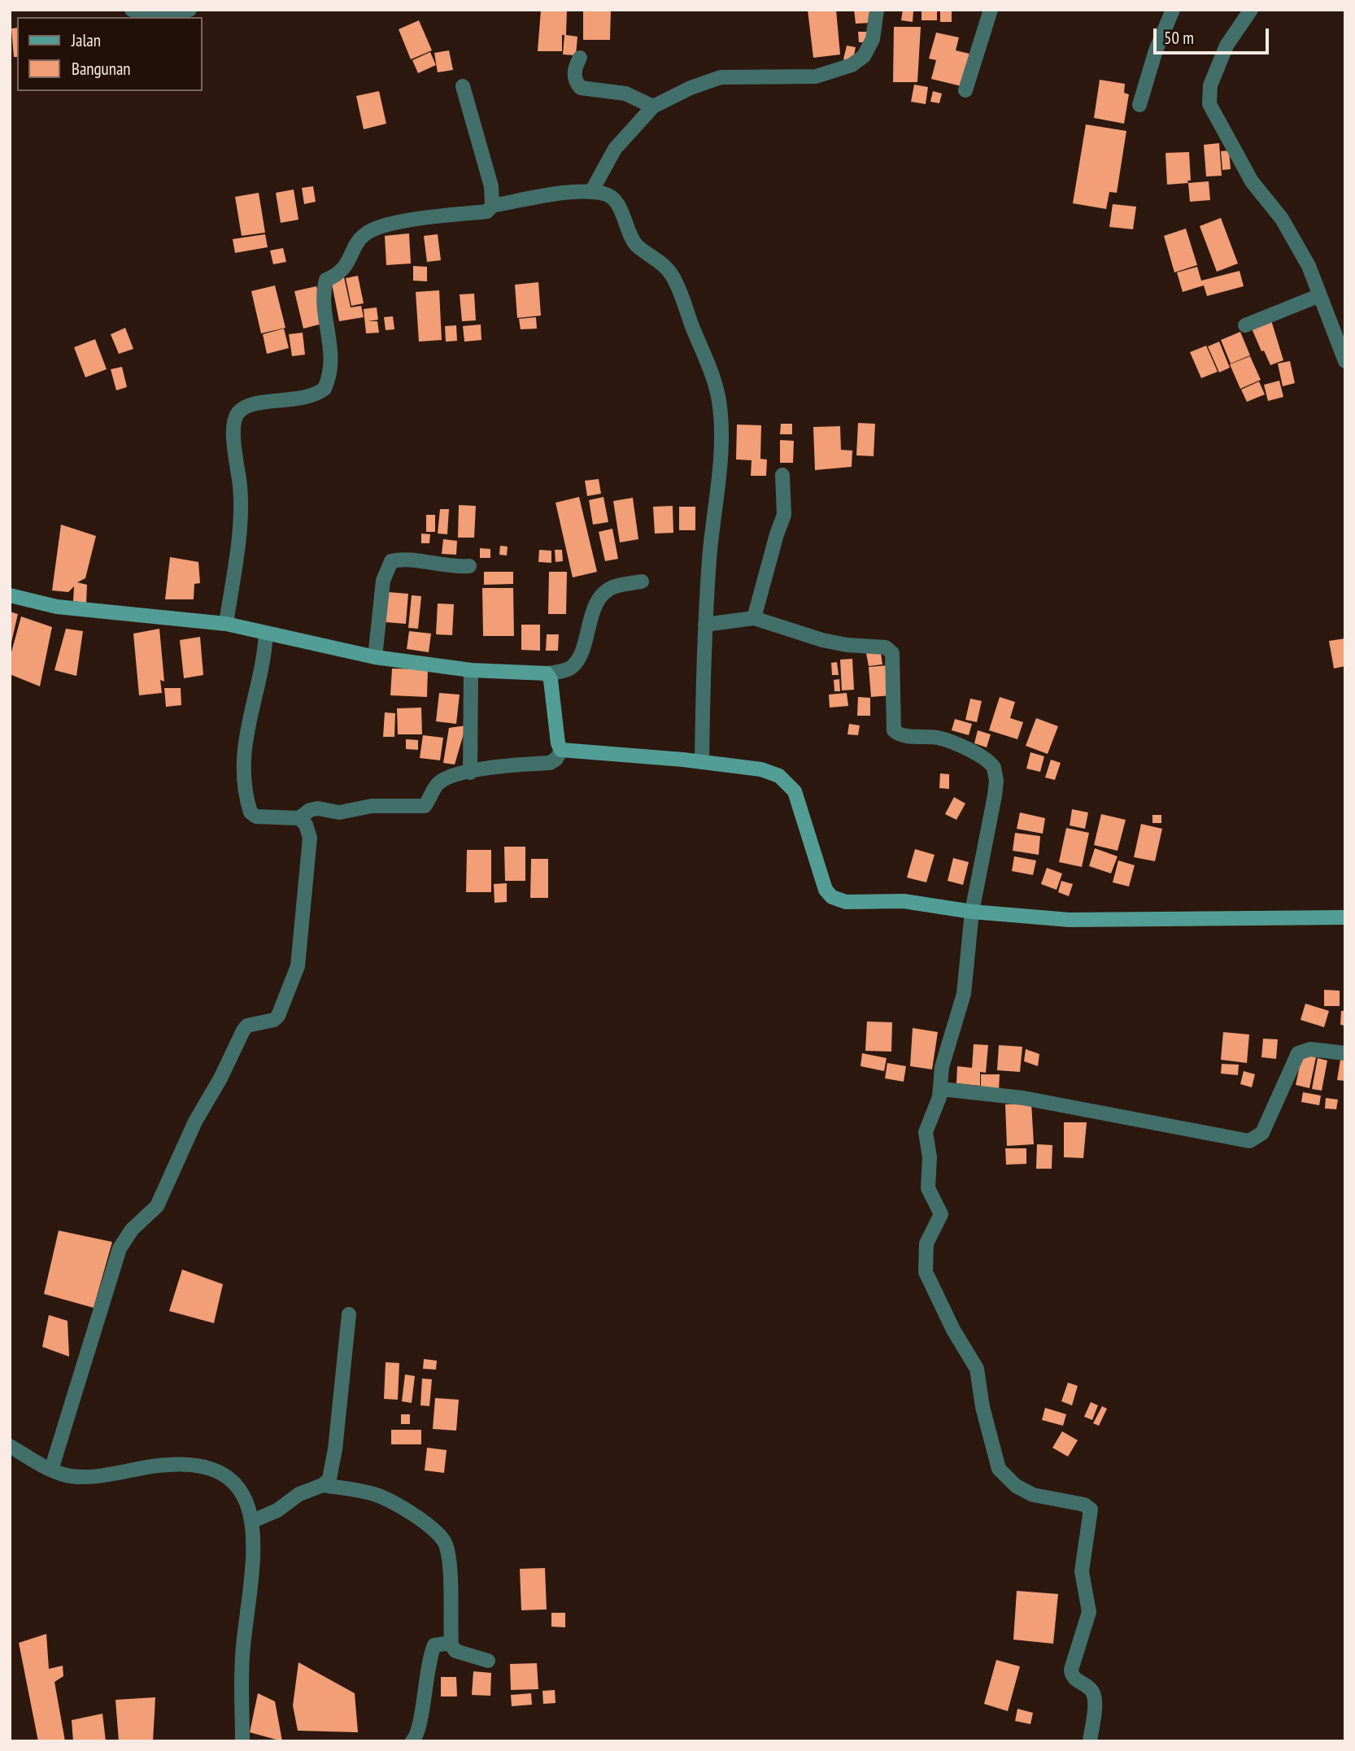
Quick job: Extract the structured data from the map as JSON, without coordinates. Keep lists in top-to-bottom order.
{
  "legend": ["Jalan", "Bangunan"],
  "scale_bar": "50 m"
}
